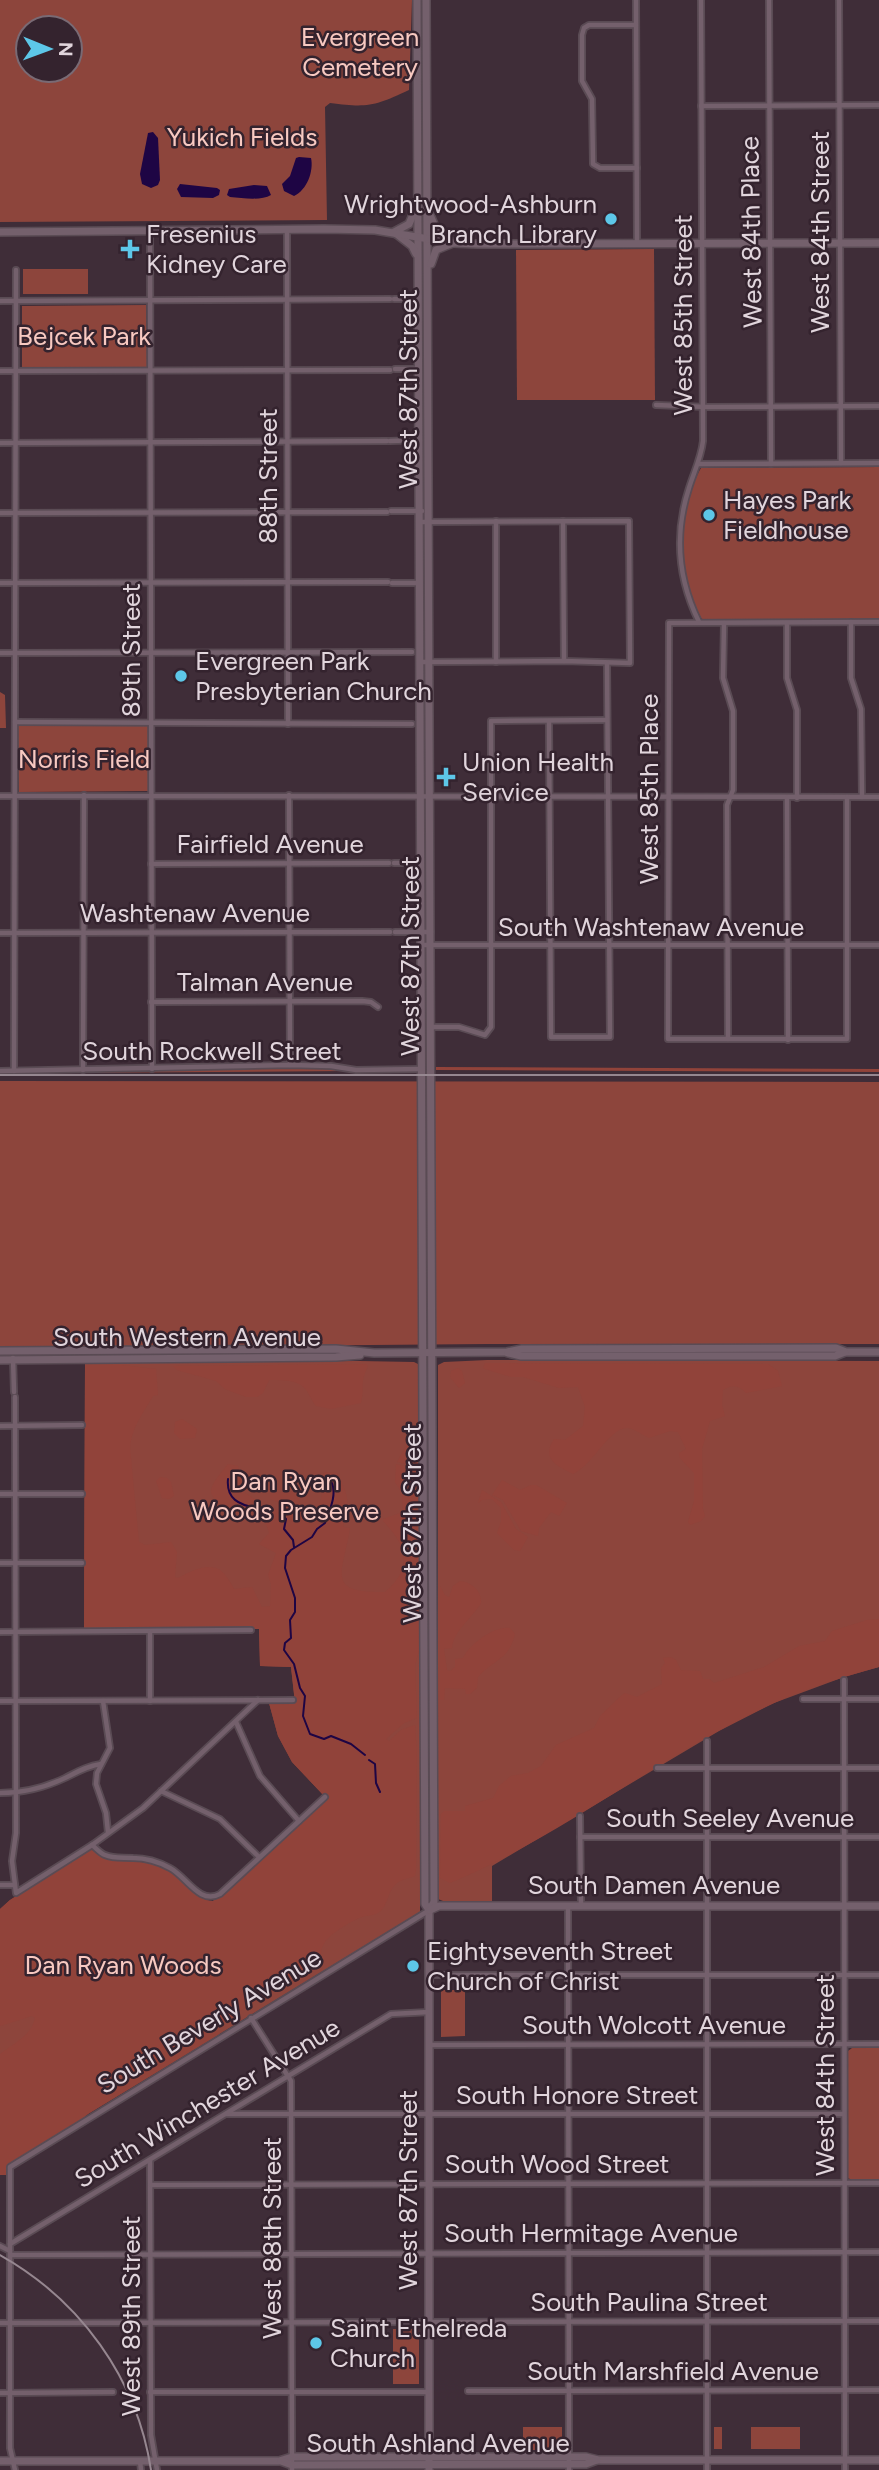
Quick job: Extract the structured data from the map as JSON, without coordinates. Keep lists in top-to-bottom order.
{
  "streets": {
    "main road": [
      "West 87th Street",
      "South Western Avenue",
      "South Damen Avenue",
      "South Ashland Avenue"
    ],
    "street": [
      "West 84th Place",
      "West 84th Street",
      "West 85th Street",
      "88th Street",
      "89th Street",
      "West 85th Place",
      "Fairfield Avenue",
      "Washtenaw Avenue",
      "South Washtenaw Avenue",
      "Talman Avenue",
      "South Rockwell Street",
      "South Seeley Avenue",
      "South Beverly Avenue",
      "South Wolcott Avenue",
      "South Honore Street",
      "South Winchester Avenue",
      "South Wood Street",
      "South Hermitage Avenue",
      "West 88th Street",
      "South Paulina Street",
      "West 89th Street",
      "South Marshfield Avenue"
    ]
  },
  "crossings": [
    ["West 84th Street", "South Seeley Avenue"],
    ["West 84th Street", "South Damen Avenue"],
    ["West 84th Street", "South Wolcott Avenue"],
    ["West 84th Street", "South Honore Street"],
    ["West 84th Street", "South Wood Street"],
    ["West 84th Street", "South Hermitage Avenue"],
    ["West 84th Street", "South Paulina Street"],
    ["West 84th Street", "South Marshfield Avenue"],
    ["West 84th Street", "South Ashland Avenue"],
    ["West 85th Street", "West 85th Place"],
    ["West 87th Street", "Fairfield Avenue"],
    ["West 87th Street", "Washtenaw Avenue"],
    ["West 87th Street", "South Washtenaw Avenue"],
    ["West 87th Street", "South Rockwell Street"],
    ["West 87th Street", "South Western Avenue"],
    ["West 87th Street", "South Damen Avenue"],
    ["West 87th Street", "South Beverly Avenue"],
    ["West 87th Street", "South Wolcott Avenue"],
    ["West 87th Street", "South Honore Street"],
    ["West 87th Street", "South Winchester Avenue"],
    ["West 87th Street", "South Wood Street"],
    ["West 87th Street", "South Hermitage Avenue"],
    ["West 87th Street", "South Paulina Street"],
    ["West 87th Street", "South Ashland Avenue"],
    ["89th Street", "Fairfield Avenue"],
    ["89th Street", "Washtenaw Avenue"],
    ["89th Street", "Talman Avenue"],
    ["89th Street", "South Rockwell Street"],
    ["West 85th Place", "South Washtenaw Avenue"],
    ["South Damen Avenue", "South Beverly Avenue"],
    ["South Beverly Avenue", "South Winchester Avenue"],
    ["South Beverly Avenue", "South Hermitage Avenue"],
    ["South Beverly Avenue", "West 88th Street"],
    ["South Honore Street", "South Winchester Avenue"],
    ["South Honore Street", "West 88th Street"],
    ["South Winchester Avenue", "South Hermitage Avenue"],
    ["South Winchester Avenue", "West 88th Street"],
    ["South Winchester Avenue", "West 89th Street"],
    ["South Wood Street", "West 88th Street"],
    ["South Wood Street", "West 89th Street"],
    ["South Hermitage Avenue", "West 88th Street"],
    ["South Hermitage Avenue", "West 89th Street"],
    ["West 88th Street", "South Paulina Street"],
    ["West 88th Street", "South Ashland Avenue"],
    ["South Paulina Street", "West 89th Street"],
    ["West 89th Street", "South Ashland Avenue"]
  ],
  "parks": [
    "Evergreen Cemetery",
    "Yukich Fields",
    "Bejcek Park",
    "Norris Field",
    "Dan Ryan Woods Preserve",
    "Dan Ryan Woods"
  ],
  "places": {
    "other": [
      "Wrightwood-Ashburn Branch Library",
      "Hayes Park Fieldhouse",
      "Evergreen Park Presbyterian Church",
      "Eightyseventh Street Church of Christ",
      "Saint Ethelreda Church"
    ],
    "health": ["Fresenius Kidney Care", "Union Health Service"]
  },
  "north": "right"
}
